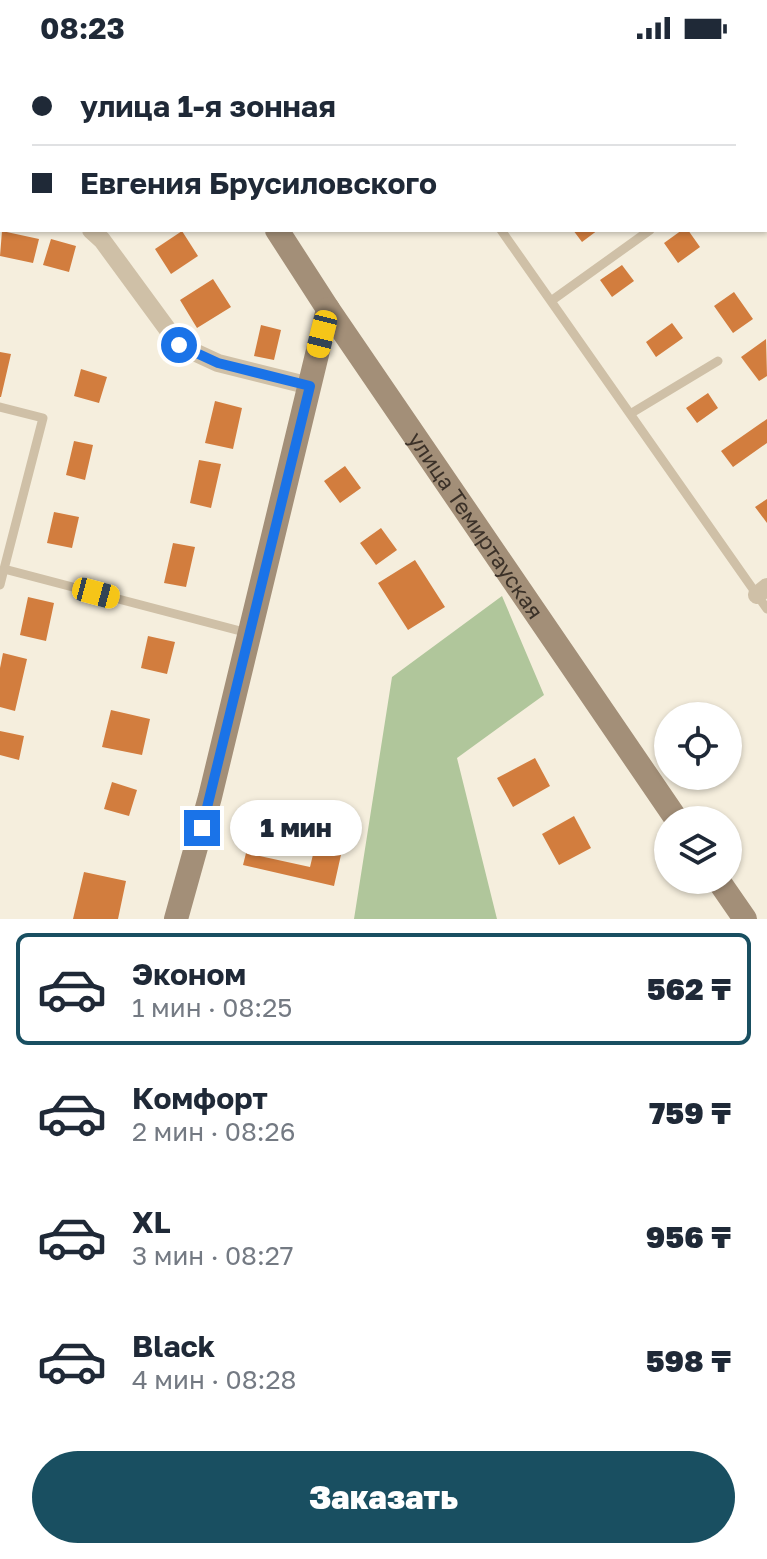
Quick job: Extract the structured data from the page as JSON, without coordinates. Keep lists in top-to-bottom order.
{
  "streets": {
    "street": ["улица Темиртауская"]
  },
  "page": {
    "status": "08:23",
    "banner": ["улица 1-я зонная", "Евгения Брусиловского"],
    "bubble": "1 мин",
    "list": [
      {
        "name": "Эконом",
        "note": "1 мин · 08:25",
        "value": "562 ₸"
      },
      {
        "name": "Комфорт",
        "note": "2 мин · 08:26",
        "value": "759 ₸"
      },
      {
        "name": "XL",
        "note": "3 мин · 08:27",
        "value": "956 ₸"
      },
      {
        "name": "Black",
        "note": "4 мин · 08:28",
        "value": "598 ₸"
      }
    ],
    "buttons": "Заказать"
  }
}
